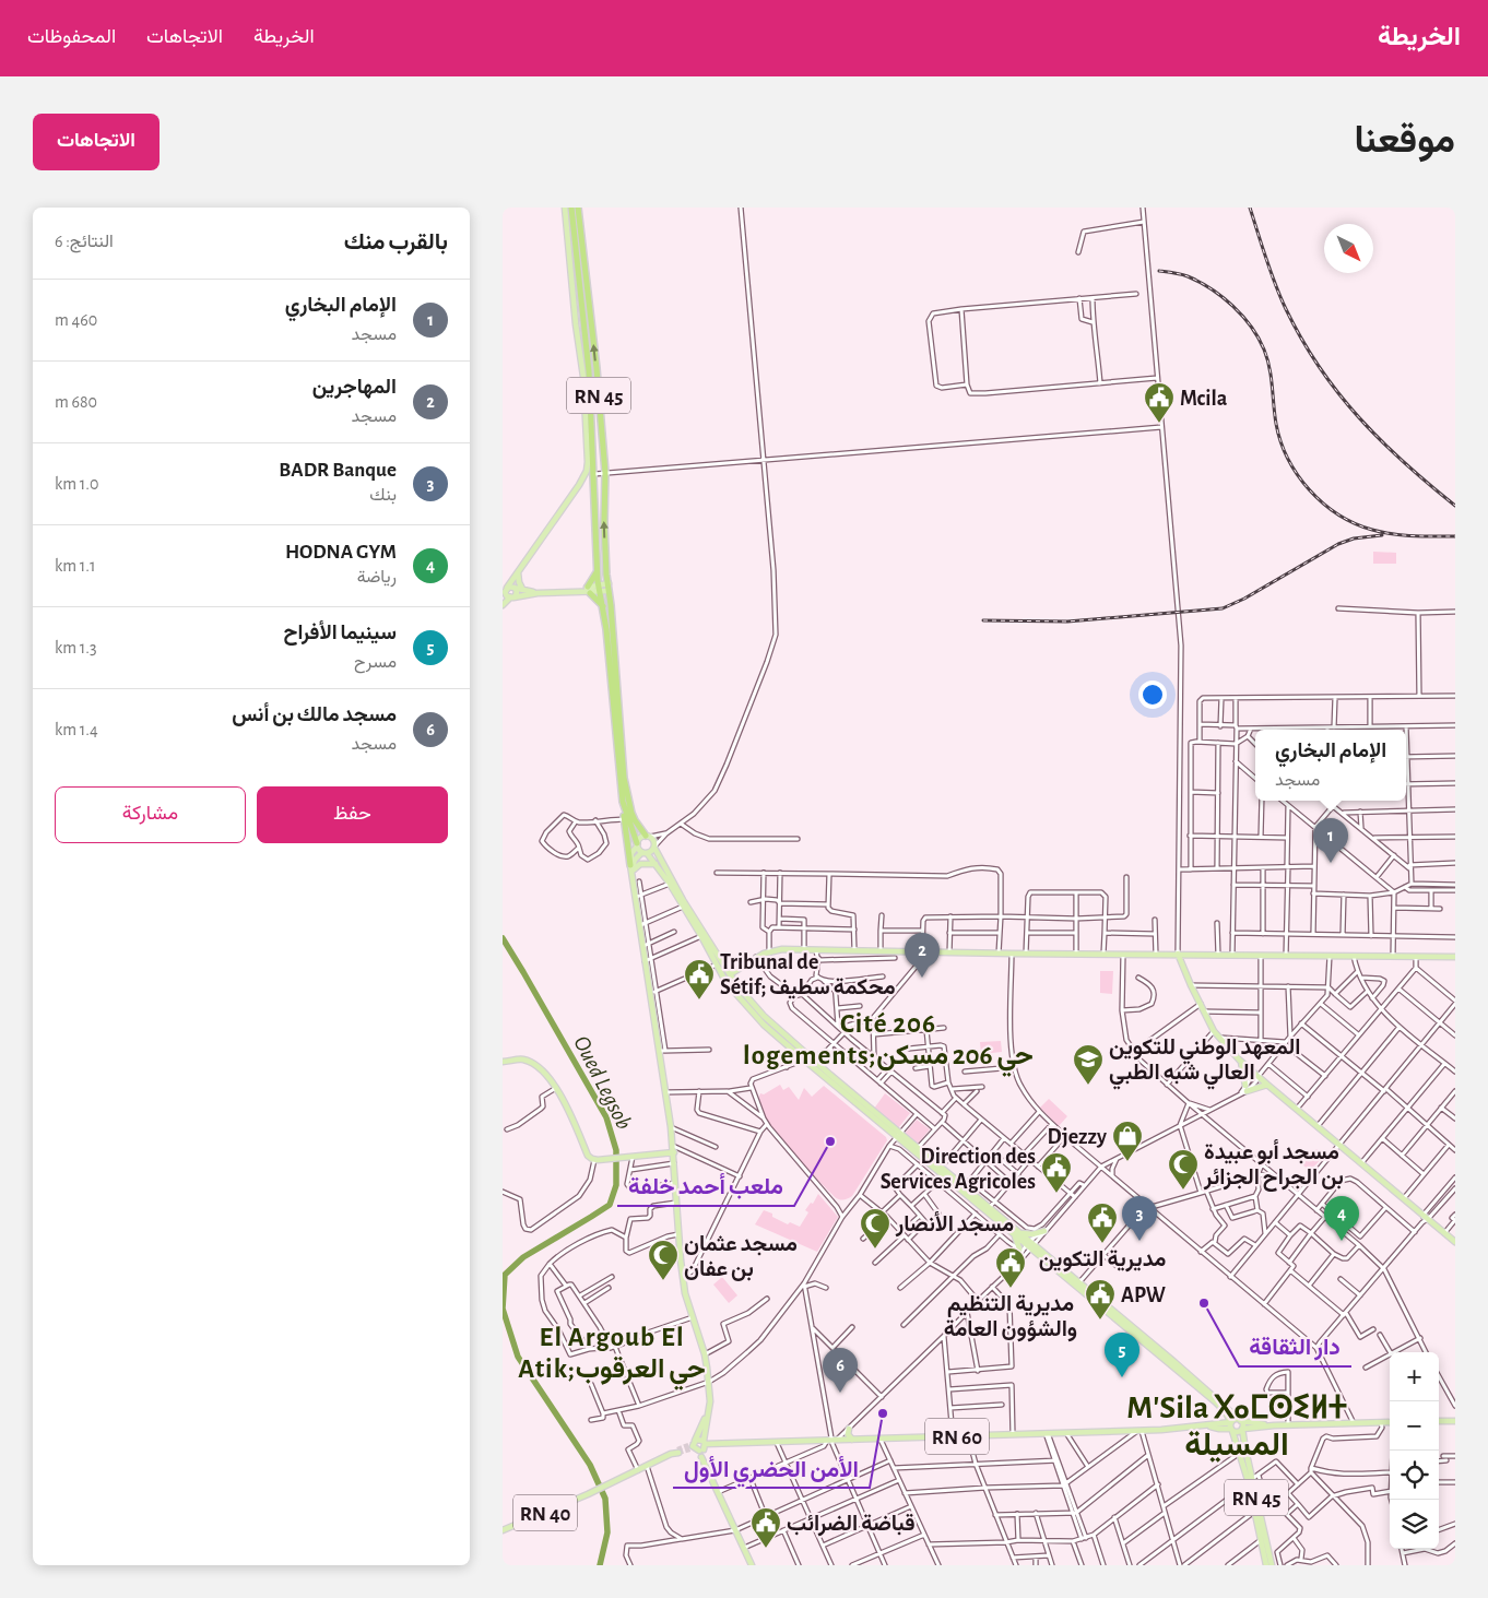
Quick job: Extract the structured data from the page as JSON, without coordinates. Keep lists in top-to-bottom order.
{
  "streets": {
    "highway": ["RN 45"],
    "main road": ["RN 60", "RN 40"]
  },
  "crossings": [
    ["RN 45", "RN 60"]
  ],
  "districts": ["Cité 206 logements;حي 206 مسكن", "El Argoub El Atik;حي العرقوب", "M'Sila ⵝⴰⵎⵙⵉⵍⵜ المسيلة"],
  "water": ["Oued Legsob"],
  "places": {
    "public building": [
      "Mcila",
      "Tribunal de Sétif; محكمة سطيف",
      "Direction des Services Agricoles",
      "مديرية التكوين",
      "مديرية التنظيم والشؤون العامة",
      "APW",
      "قباضة الضرائب"
    ],
    "school or university": ["المعهد الوطني للتكوين العالي شبه الطبي"],
    "other": ["ملعب أحمد خلفة", "دار الثقاقة", "الأمن الحضري الأول"],
    "shop": ["Djezzy"],
    "mosque": ["مسجد أبو عبيدة بن الجراح الجزائر", "مسجد الأنصار", "مسجد عثمان بن عفان"]
  },
  "north": "bottom right",
  "page": {
    "header": "الخريطة",
    "nav": ["الخريطة", "الاتجاهات", "المحفوظات"],
    "title": "موقعنا",
    "buttons": [
      "الاتجاهات",
      ["حفظ", "مشاركة"]
    ],
    "heading": ["بالقرب منك", "النتائج: 6"],
    "list": [
      {
        "mark": "1",
        "name": "الإمام البخاري",
        "note": "مسجد",
        "value": "460 m"
      },
      {
        "mark": "2",
        "name": "المهاجرين",
        "note": "مسجد",
        "value": "680 m"
      },
      {
        "mark": "3",
        "name": "BADR Banque",
        "note": "بنك",
        "value": "1.0 km"
      },
      {
        "mark": "4",
        "name": "HODNA GYM",
        "note": "رياضة",
        "value": "1.1 km"
      },
      {
        "mark": "5",
        "name": "سينيما الأفراح",
        "note": "مسرح",
        "value": "1.3 km"
      },
      {
        "mark": "6",
        "name": "مسجد مالك بن أنس",
        "note": "مسجد",
        "value": "1.4 km"
      }
    ],
    "popup": ["الإمام البخاري", "مسجد"],
    "pins": [
      "1",
      "2",
      "3",
      "4",
      "5",
      "6"
    ],
    "map_buttons": ["+", "−"]
  }
}
